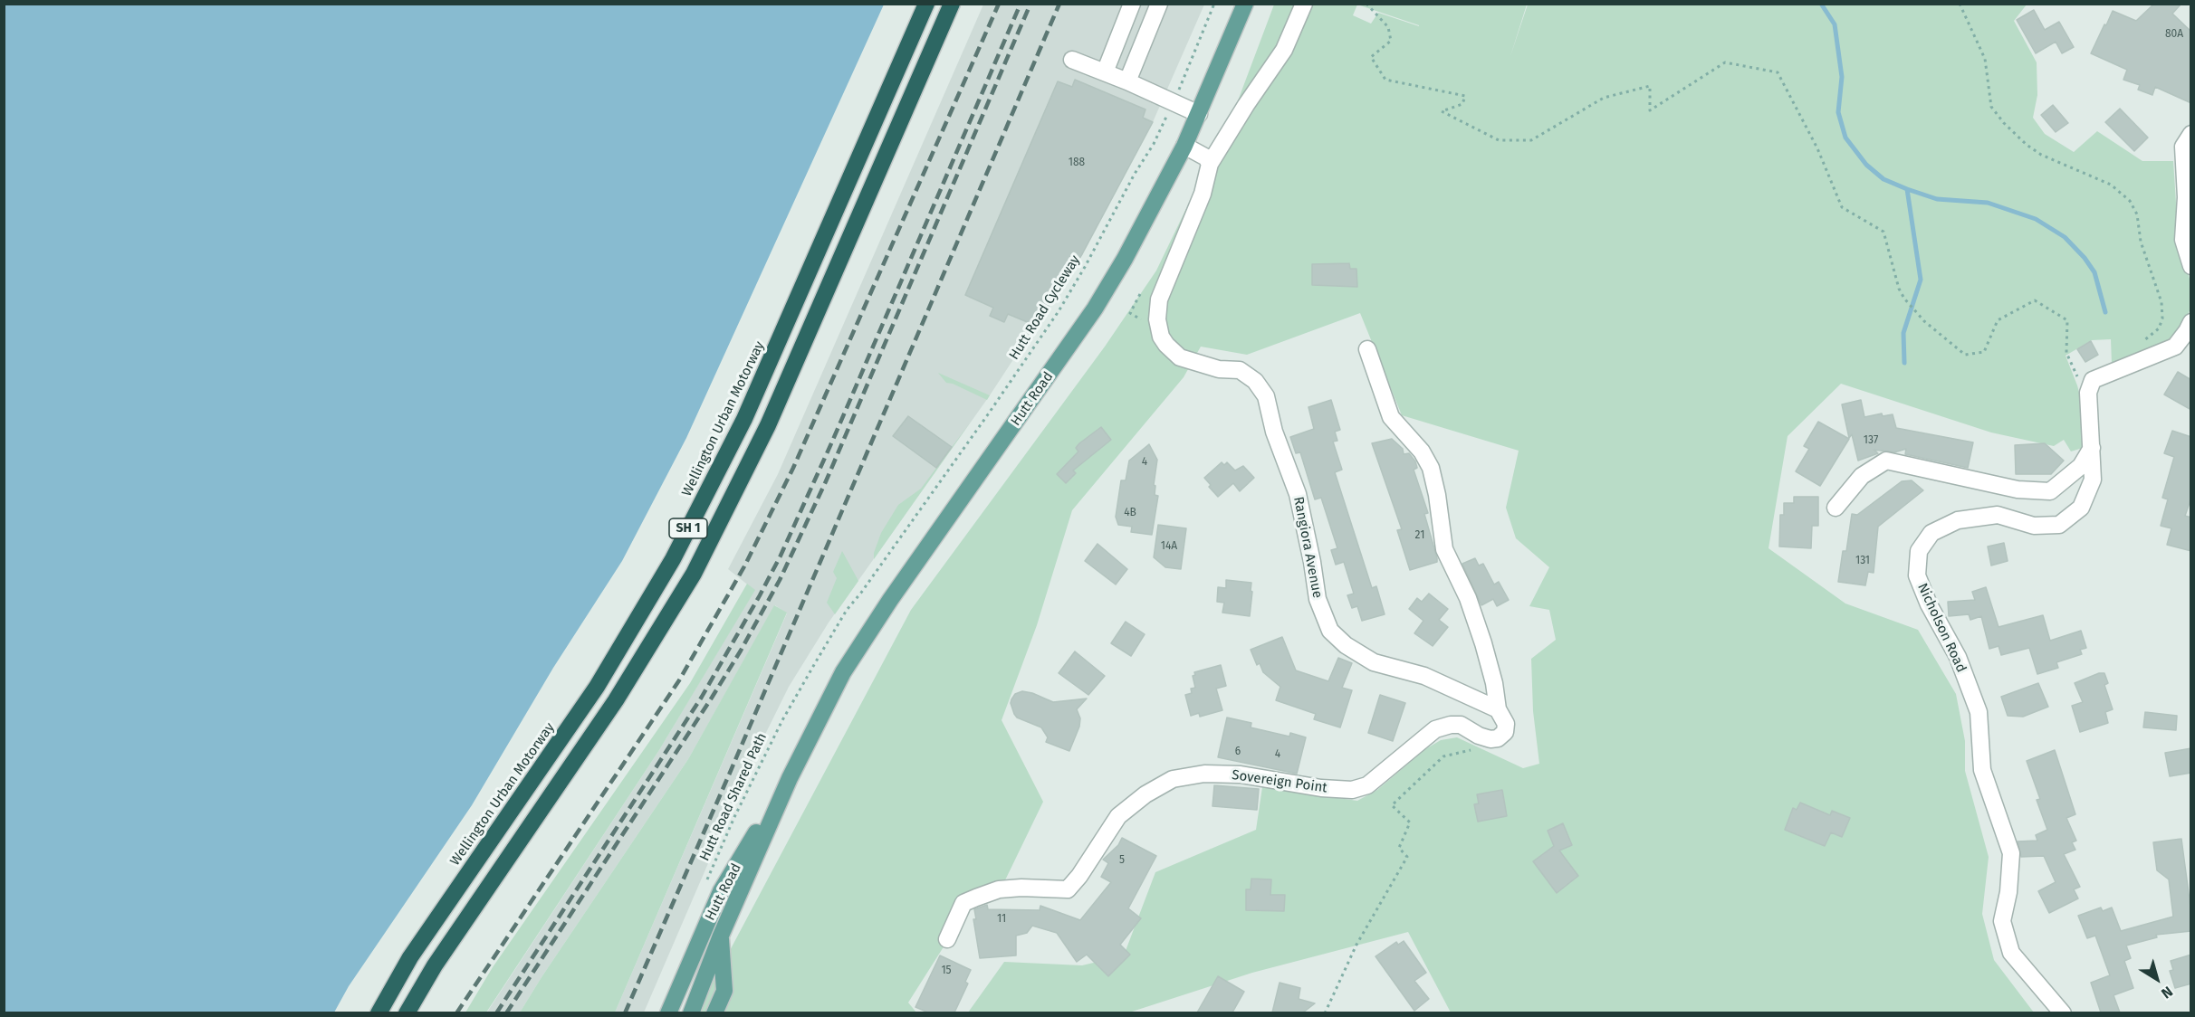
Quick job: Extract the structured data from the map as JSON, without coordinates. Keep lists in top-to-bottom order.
{
  "streets": {
    "highway": ["Wellington Urban Motorway", "SH 1"],
    "main road": ["Hutt Road"],
    "street": ["Rangiora Avenue", "Nicholson Road", "Sovereign Point"],
    "path": ["Hutt Road Cycleway", "Hutt Road Shared Path"]
  },
  "crossings": [
    ["Hutt Road Cycleway", "Hutt Road Shared Path"]
  ],
  "house_numbers": [
    "80A",
    "188",
    "137",
    "4",
    "4B",
    "21",
    "14A",
    "131",
    "6",
    "4",
    "5",
    "11",
    "15"
  ],
  "north": "bottom right"
}
